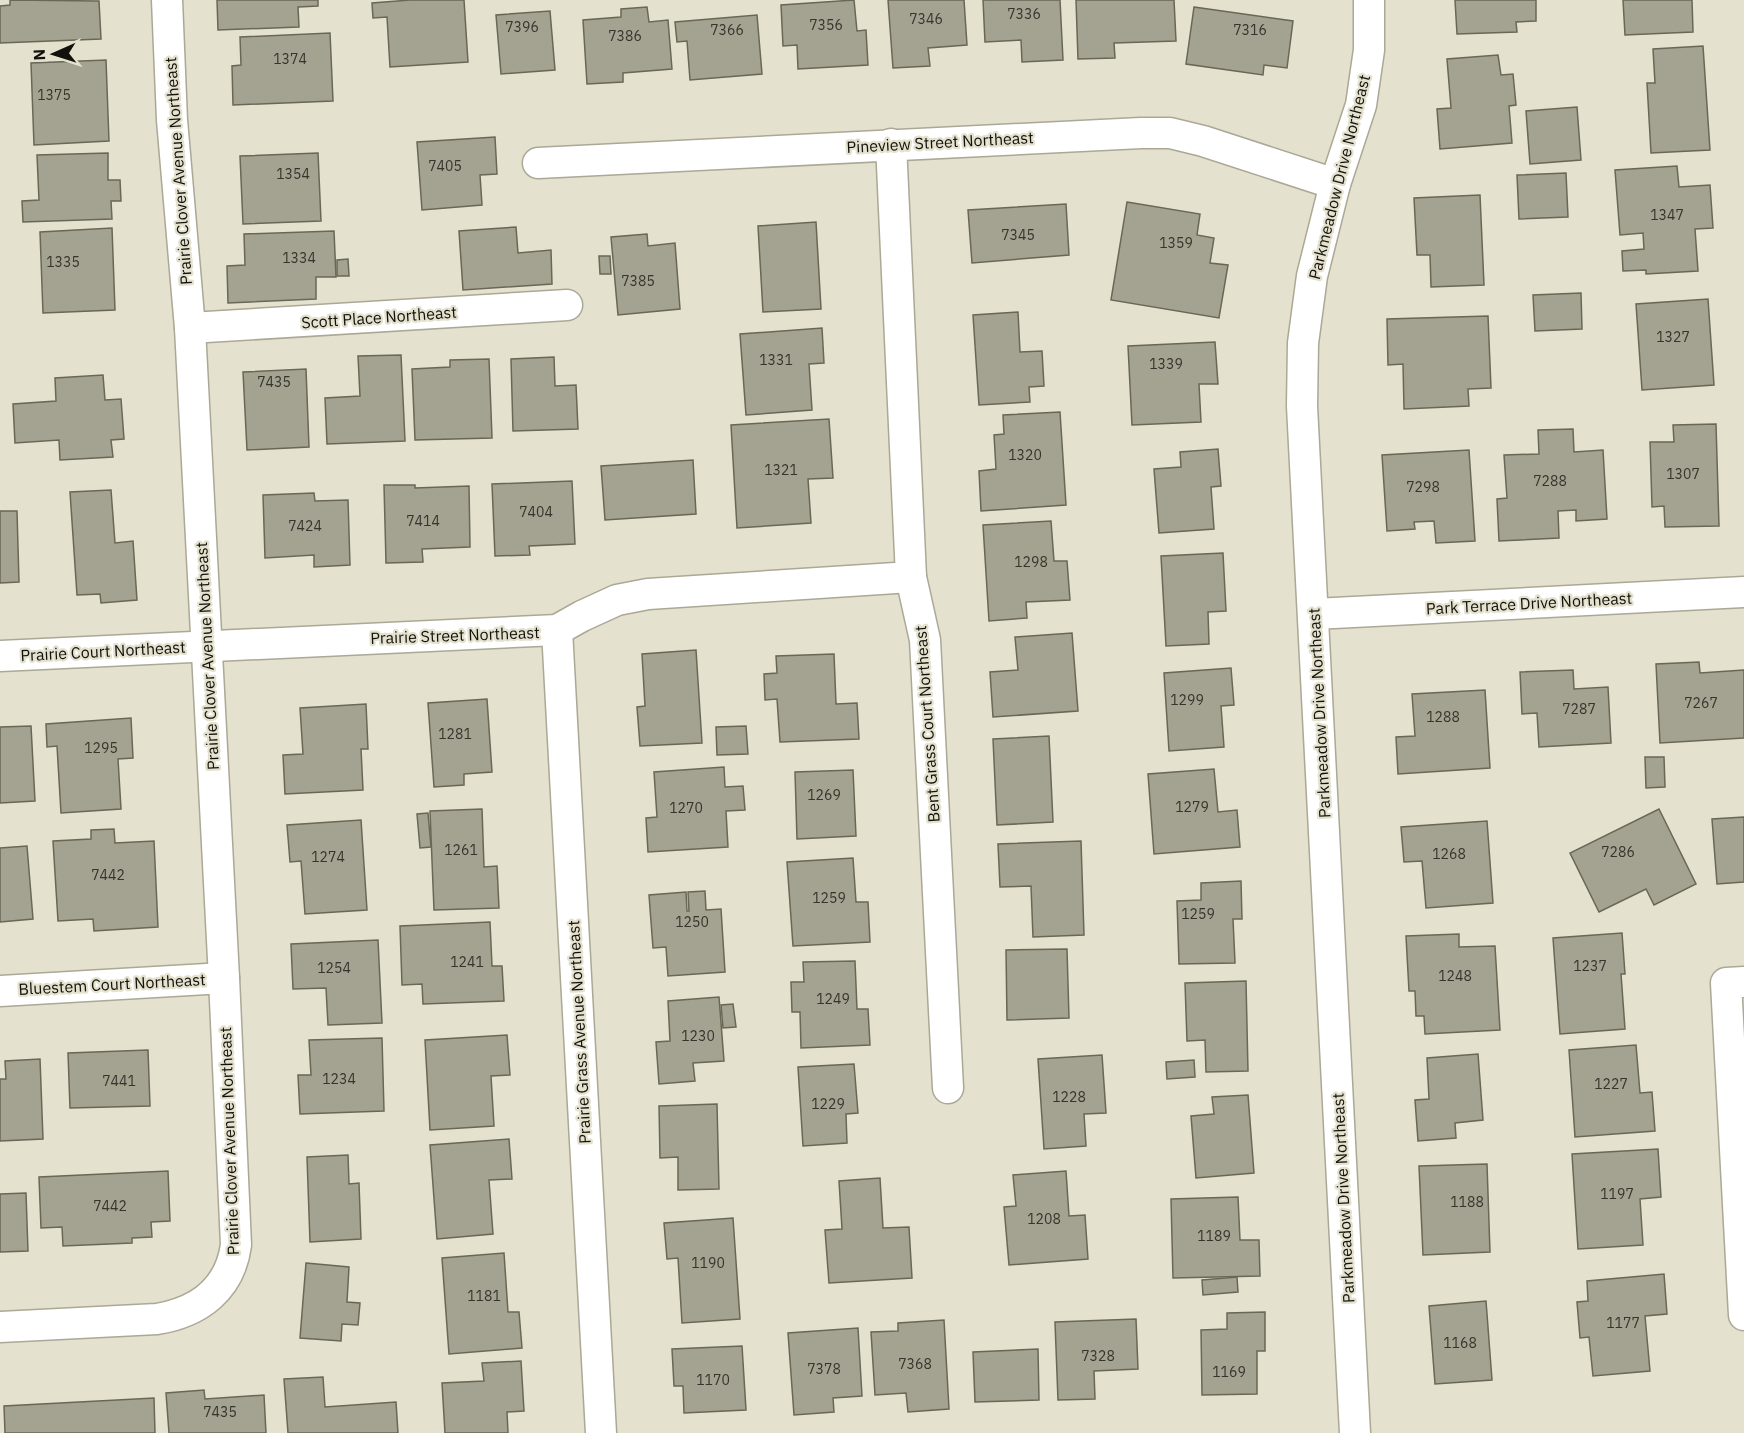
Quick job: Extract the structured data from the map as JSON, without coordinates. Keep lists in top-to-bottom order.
{
  "streets": {
    "street": [
      "Pineview Street Northeast",
      "Prairie Clover Avenue Northeast",
      "Parkmeadow Drive Northeast",
      "Scott Place Northeast",
      "Park Terrace Drive Northeast",
      "Prairie Street Northeast",
      "Prairie Court Northeast",
      "Bent Grass Court Northeast",
      "Bluestem Court Northeast",
      "Prairie Grass Avenue Northeast"
    ]
  },
  "crossings": [
    ["Pineview Street Northeast", "Parkmeadow Drive Northeast"],
    ["Pineview Street Northeast", "Bent Grass Court Northeast"],
    ["Prairie Clover Avenue Northeast", "Scott Place Northeast"],
    ["Prairie Clover Avenue Northeast", "Prairie Street Northeast"],
    ["Prairie Clover Avenue Northeast", "Prairie Court Northeast"],
    ["Prairie Clover Avenue Northeast", "Bluestem Court Northeast"],
    ["Parkmeadow Drive Northeast", "Park Terrace Drive Northeast"],
    ["Prairie Street Northeast", "Prairie Court Northeast"],
    ["Prairie Street Northeast", "Bent Grass Court Northeast"],
    ["Prairie Street Northeast", "Prairie Grass Avenue Northeast"]
  ],
  "house_numbers": [
    "7336",
    "7346",
    "7356",
    "7396",
    "7366",
    "7316",
    "7386",
    "1374",
    "1375",
    "7405",
    "1354",
    "1347",
    "7345",
    "1359",
    "1334",
    "1335",
    "7385",
    "1327",
    "1331",
    "1339",
    "7435",
    "1320",
    "1321",
    "1307",
    "7288",
    "7298",
    "7404",
    "7414",
    "7424",
    "1298",
    "1299",
    "7267",
    "7287",
    "1288",
    "1281",
    "1295",
    "1269",
    "1279",
    "1270",
    "1261",
    "7286",
    "1268",
    "1274",
    "7442",
    "1259",
    "1259",
    "1250",
    "1241",
    "1237",
    "1254",
    "1248",
    "1249",
    "1230",
    "1234",
    "7441",
    "1227",
    "1228",
    "1229",
    "1197",
    "1188",
    "7442",
    "1208",
    "1189",
    "1190",
    "1181",
    "1177",
    "1168",
    "7328",
    "7368",
    "7378",
    "1169",
    "1170",
    "7435"
  ],
  "north": "left"
}
